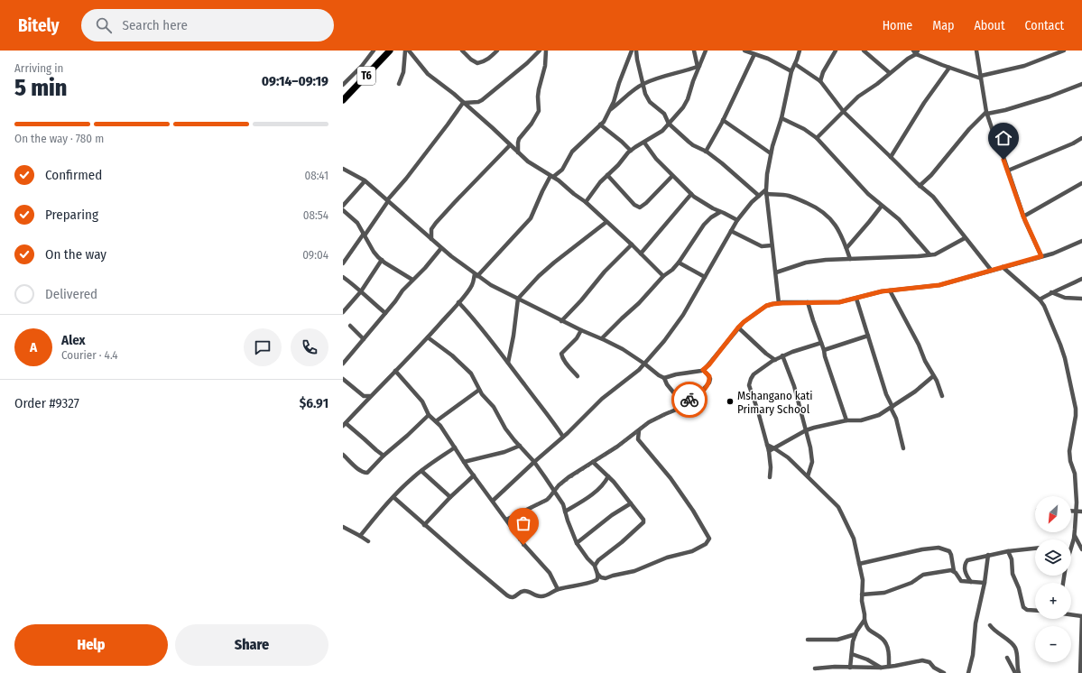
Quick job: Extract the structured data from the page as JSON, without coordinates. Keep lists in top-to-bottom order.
{
  "streets": {
    "highway": ["T6"]
  },
  "places": ["Mshangano kati Primary School"],
  "north": "bottom left",
  "page": {
    "header": "Bitely",
    "search": "Search here",
    "nav": [
      "Home",
      "Map",
      "About",
      "Contact"
    ],
    "heading": ["5 min", "Arriving in", "09:14–09:19"],
    "panel": [
      "Alex",
      "Courier · 4.4",
      "Order #9327",
      "$6.91"
    ],
    "bar": "On the way · 780 m",
    "list": [
      ["Confirmed", "08:41"],
      ["Preparing", "08:54"],
      ["On the way", "09:04"],
      "Delivered"
    ],
    "round": "A",
    "map_buttons": ["+", "−"],
    "buttons": ["Help", "Share"]
  }
}
